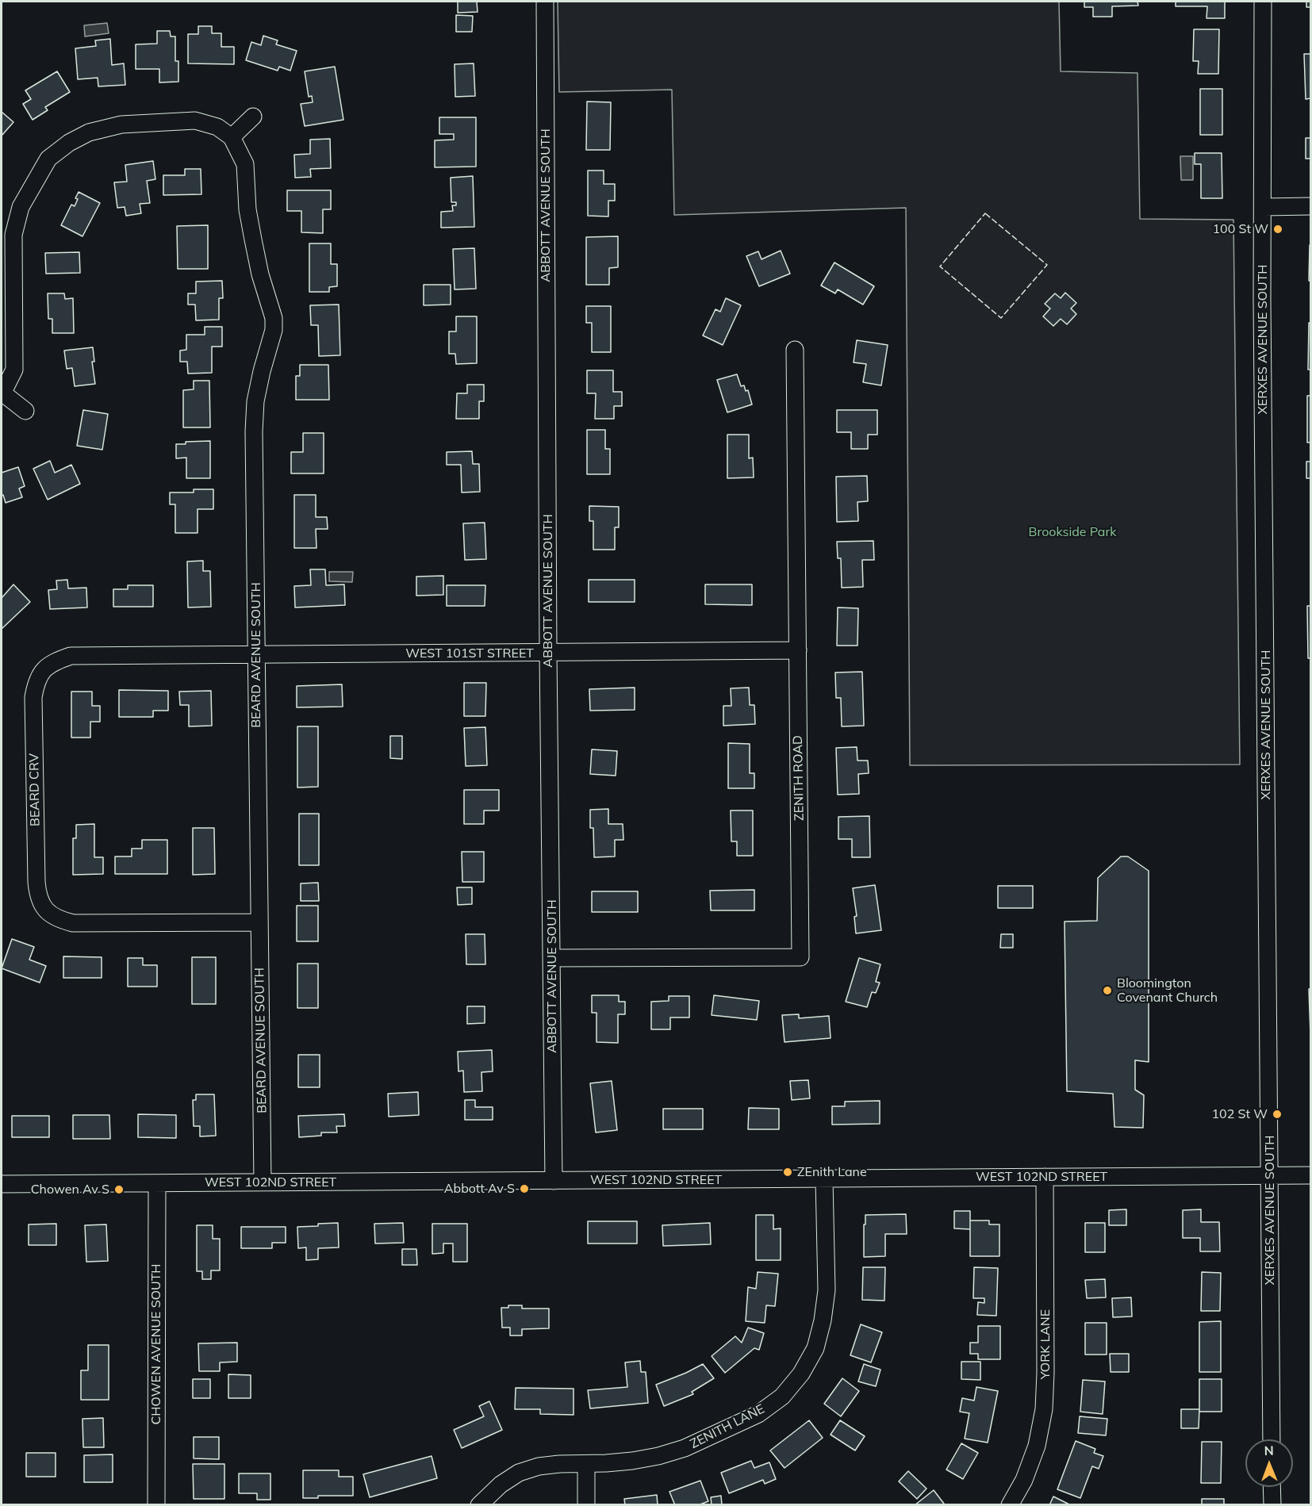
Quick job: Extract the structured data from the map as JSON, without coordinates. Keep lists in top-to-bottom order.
{
  "streets": {
    "street": [
      "ABBOTT AVENUE SOUTH",
      "XERXES AVENUE SOUTH",
      "WEST 101ST STREET",
      "BEARD AVENUE SOUTH",
      "ZENITH ROAD",
      "BEARD CRV",
      "WEST 102ND STREET",
      "CHOWEN AVENUE SOUTH",
      "YORK LANE",
      "ZENITH LANE"
    ]
  },
  "crossings": [
    ["ABBOTT AVENUE SOUTH", "WEST 101ST STREET"],
    ["ABBOTT AVENUE SOUTH", "ZENITH ROAD"],
    ["ABBOTT AVENUE SOUTH", "WEST 102ND STREET"],
    ["XERXES AVENUE SOUTH", "WEST 102ND STREET"],
    ["WEST 101ST STREET", "BEARD AVENUE SOUTH"],
    ["WEST 101ST STREET", "ZENITH ROAD"],
    ["WEST 101ST STREET", "BEARD CRV"],
    ["BEARD AVENUE SOUTH", "BEARD CRV"],
    ["BEARD AVENUE SOUTH", "WEST 102ND STREET"],
    ["WEST 102ND STREET", "CHOWEN AVENUE SOUTH"],
    ["WEST 102ND STREET", "YORK LANE"],
    ["WEST 102ND STREET", "ZENITH LANE"]
  ],
  "parks": ["Brookside Park"],
  "places": [
    "100 St W",
    "Bloomington Covenant Church",
    "102 St W",
    "ZEnith Lane",
    "Abbott Av S",
    "Chowen Av S"
  ],
  "north": "top"
}
